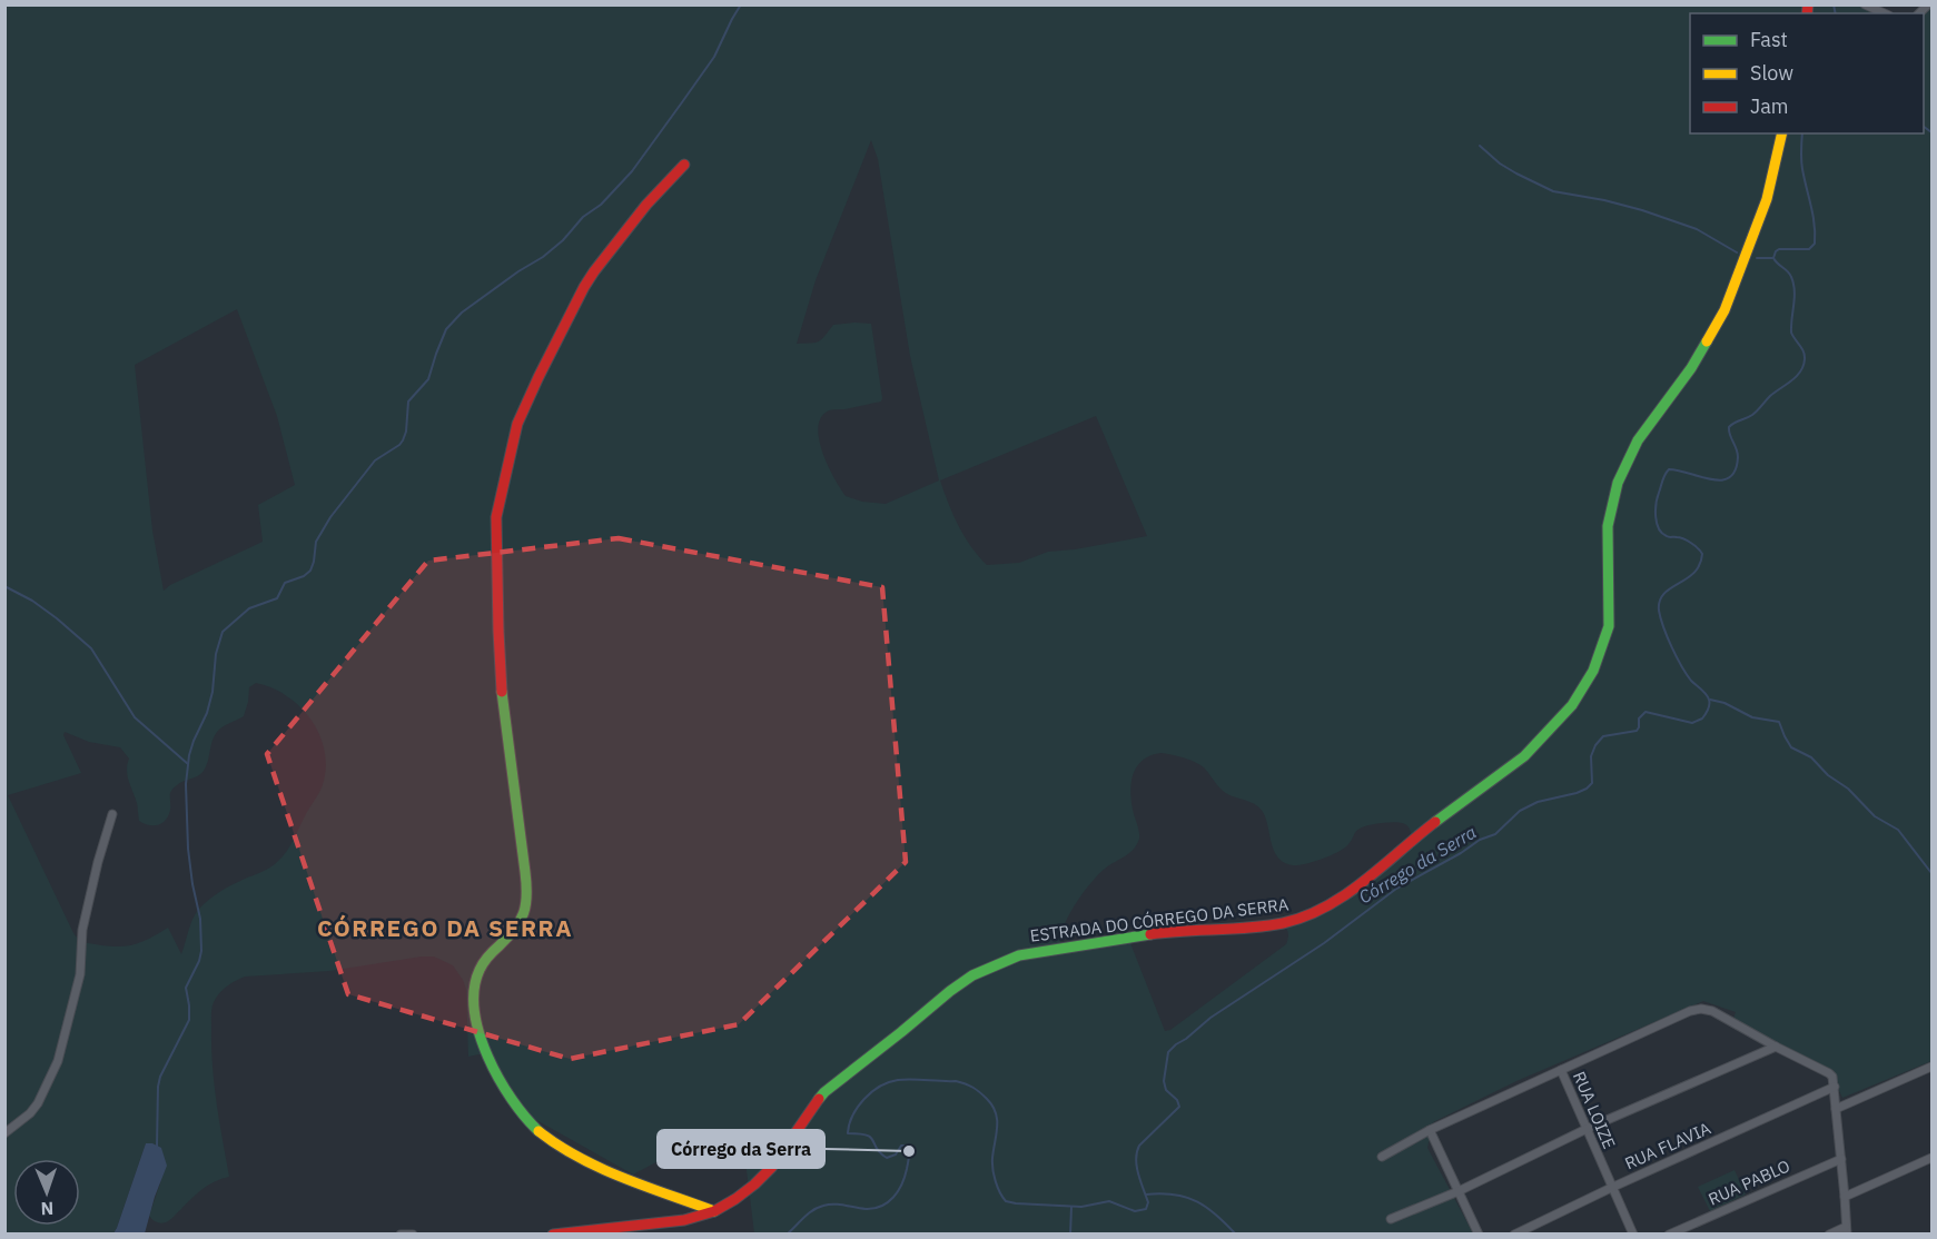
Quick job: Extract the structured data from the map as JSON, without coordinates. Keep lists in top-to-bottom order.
{
  "streets": {
    "street": [
      "ESTRADA DO CÓRREGO DA SERRA",
      "RUA LOIZE",
      "RUA FLAVIA",
      "RUA PABLO"
    ]
  },
  "crossings": [
    ["RUA LOIZE", "RUA FLAVIA"]
  ],
  "districts": ["CÓRREGO DA SERRA"],
  "water": ["Córrego da Serra"],
  "places": ["Córrego da Serra"],
  "legend": ["Fast", "Slow", "Jam"],
  "north": "bottom"
}
